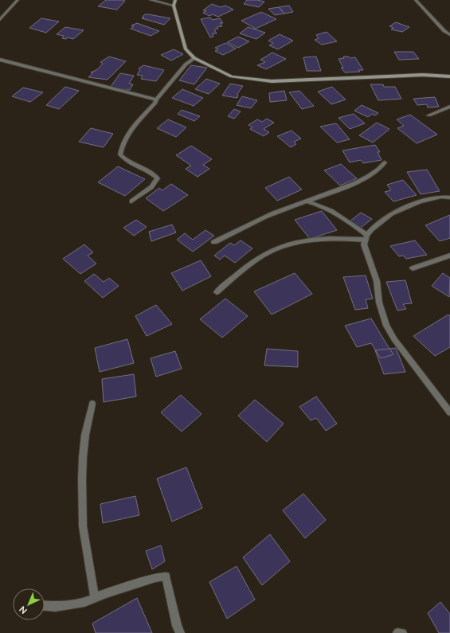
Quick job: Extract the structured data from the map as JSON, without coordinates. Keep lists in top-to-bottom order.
{
  "north": "bottom left"
}
